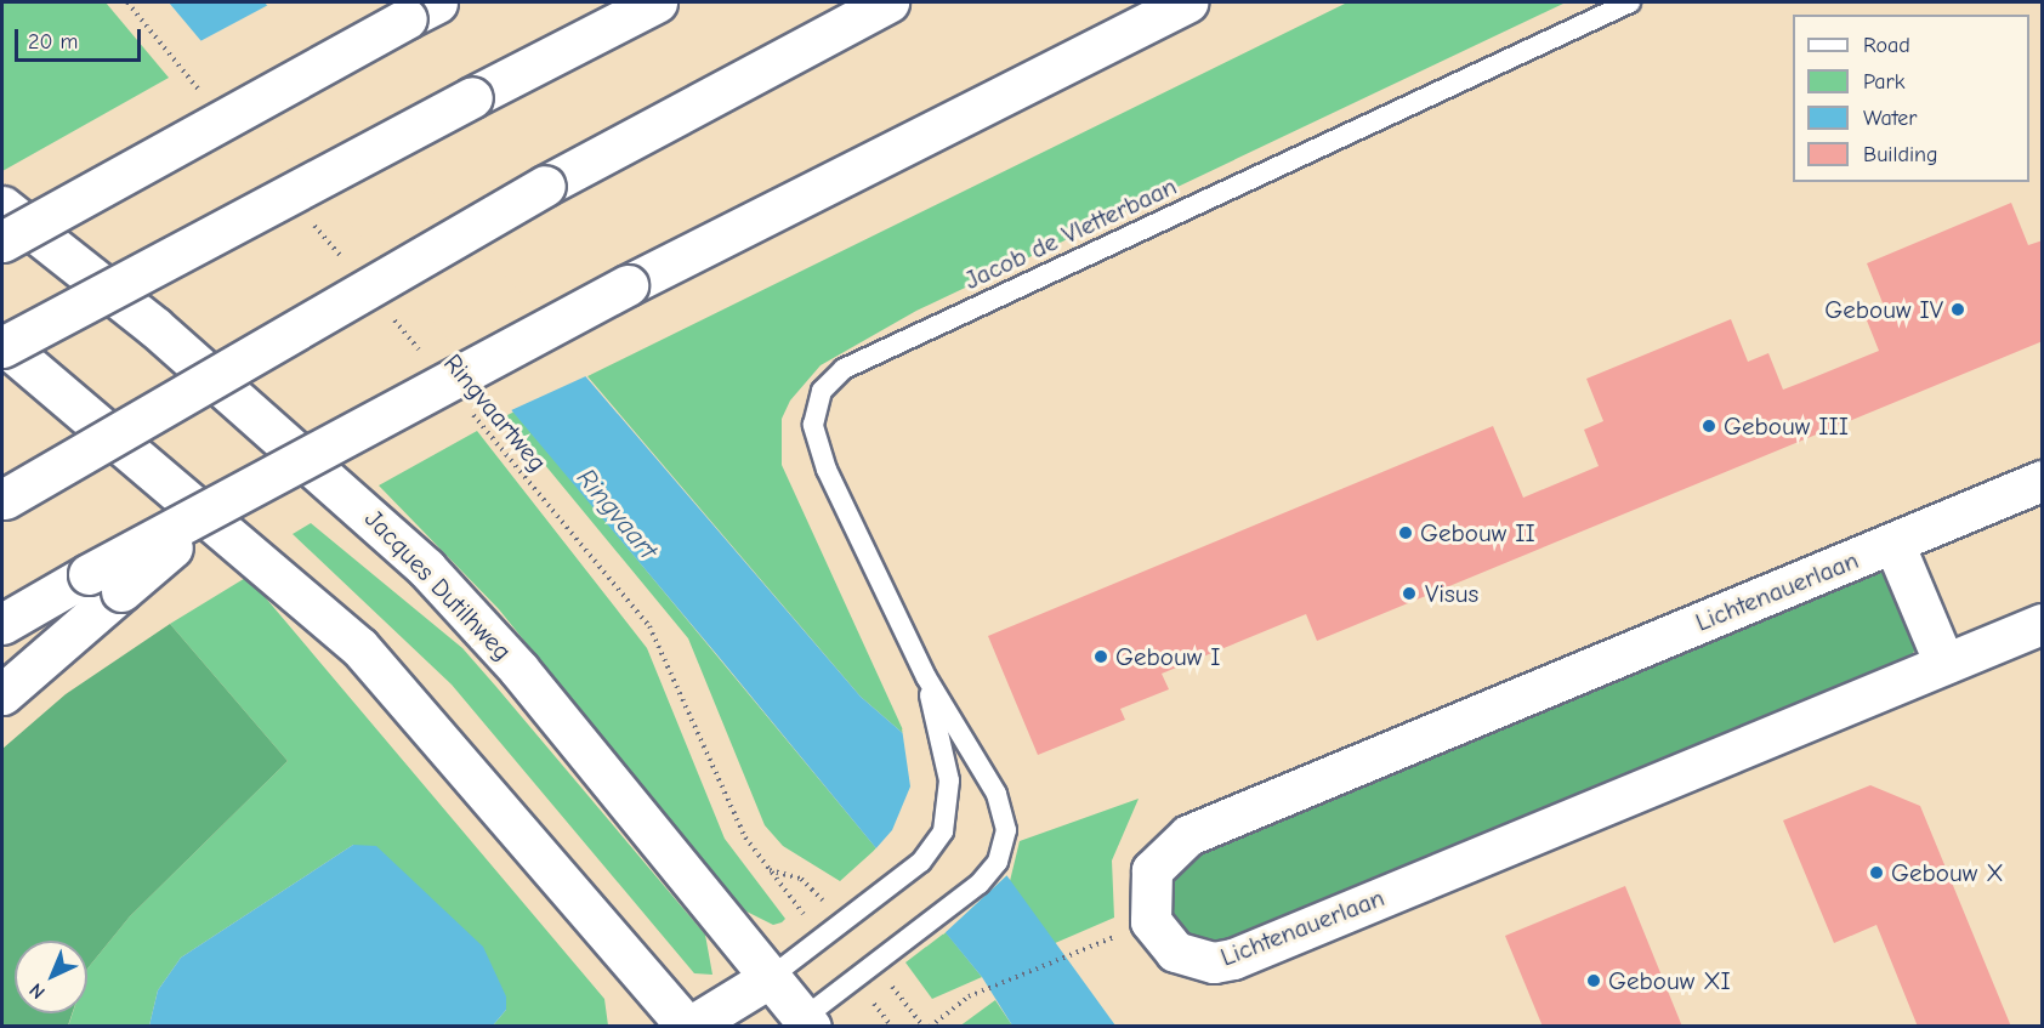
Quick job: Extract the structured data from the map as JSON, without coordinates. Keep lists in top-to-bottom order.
{
  "streets": {
    "main road": ["Jacques Dutilhweg", "Lichtenauerlaan"],
    "lane": ["Jacob de Vletterbaan"],
    "path": ["Ringvaartweg"]
  },
  "crossings": [
    ["Jacob de Vletterbaan", "Jacques Dutilhweg"]
  ],
  "water": ["Ringvaart"],
  "places": [
    "Gebouw IV",
    "Gebouw III",
    "Gebouw II",
    "Visus",
    "Gebouw I",
    "Gebouw X",
    "Gebouw XI"
  ],
  "legend": [
    "Road",
    "Park",
    "Water",
    "Building"
  ],
  "scale_bar": "20 m",
  "north": "bottom left"
}
